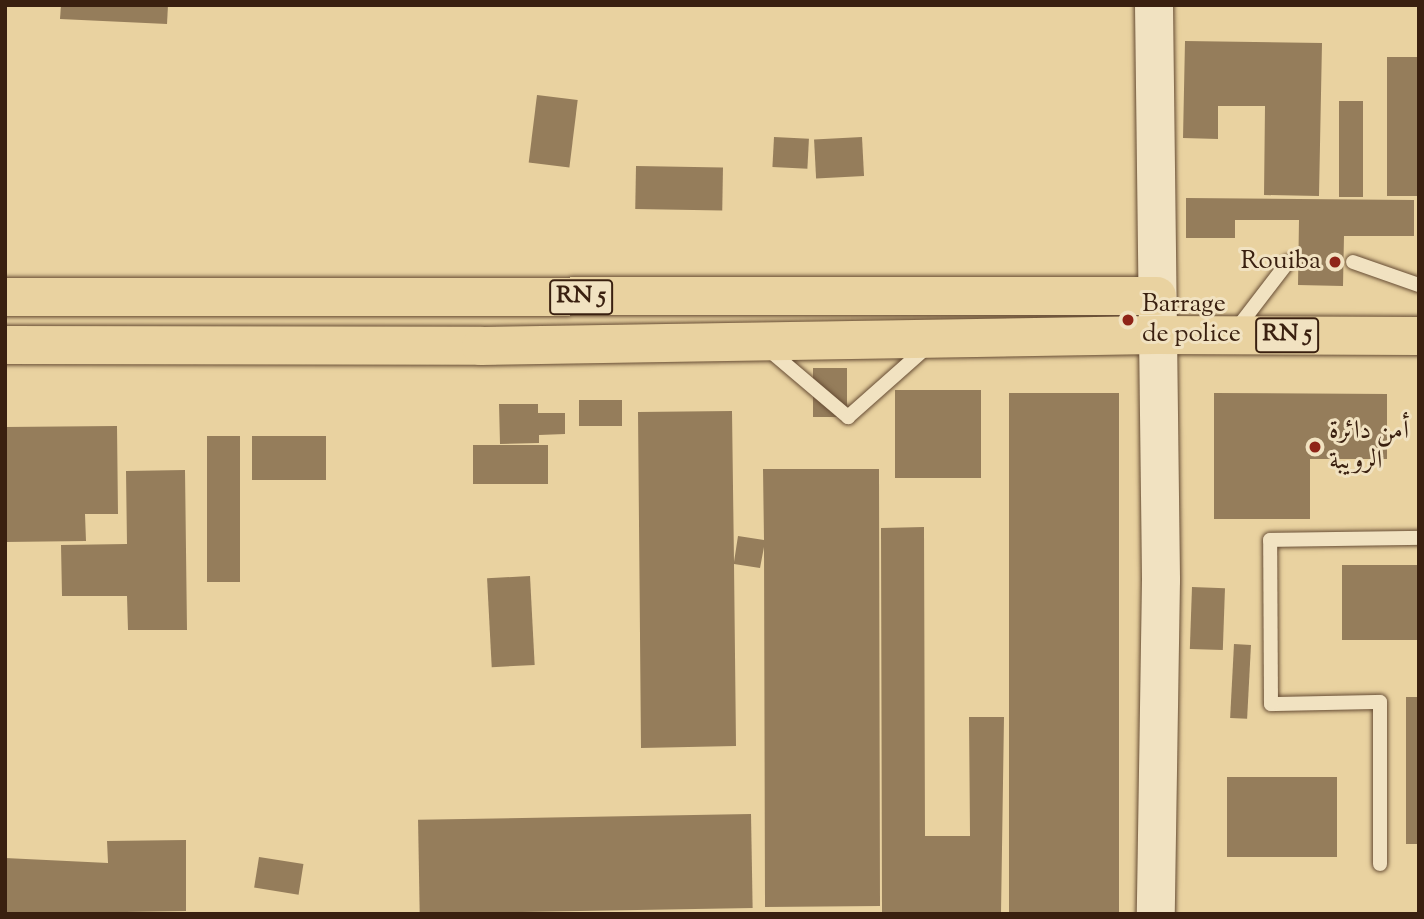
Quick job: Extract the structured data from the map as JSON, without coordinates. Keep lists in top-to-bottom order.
{
  "streets": {
    "highway": ["RN 5"]
  },
  "places": ["Rouiba", "Barrage de police", "أمن دائرة الرويبة"]
}
